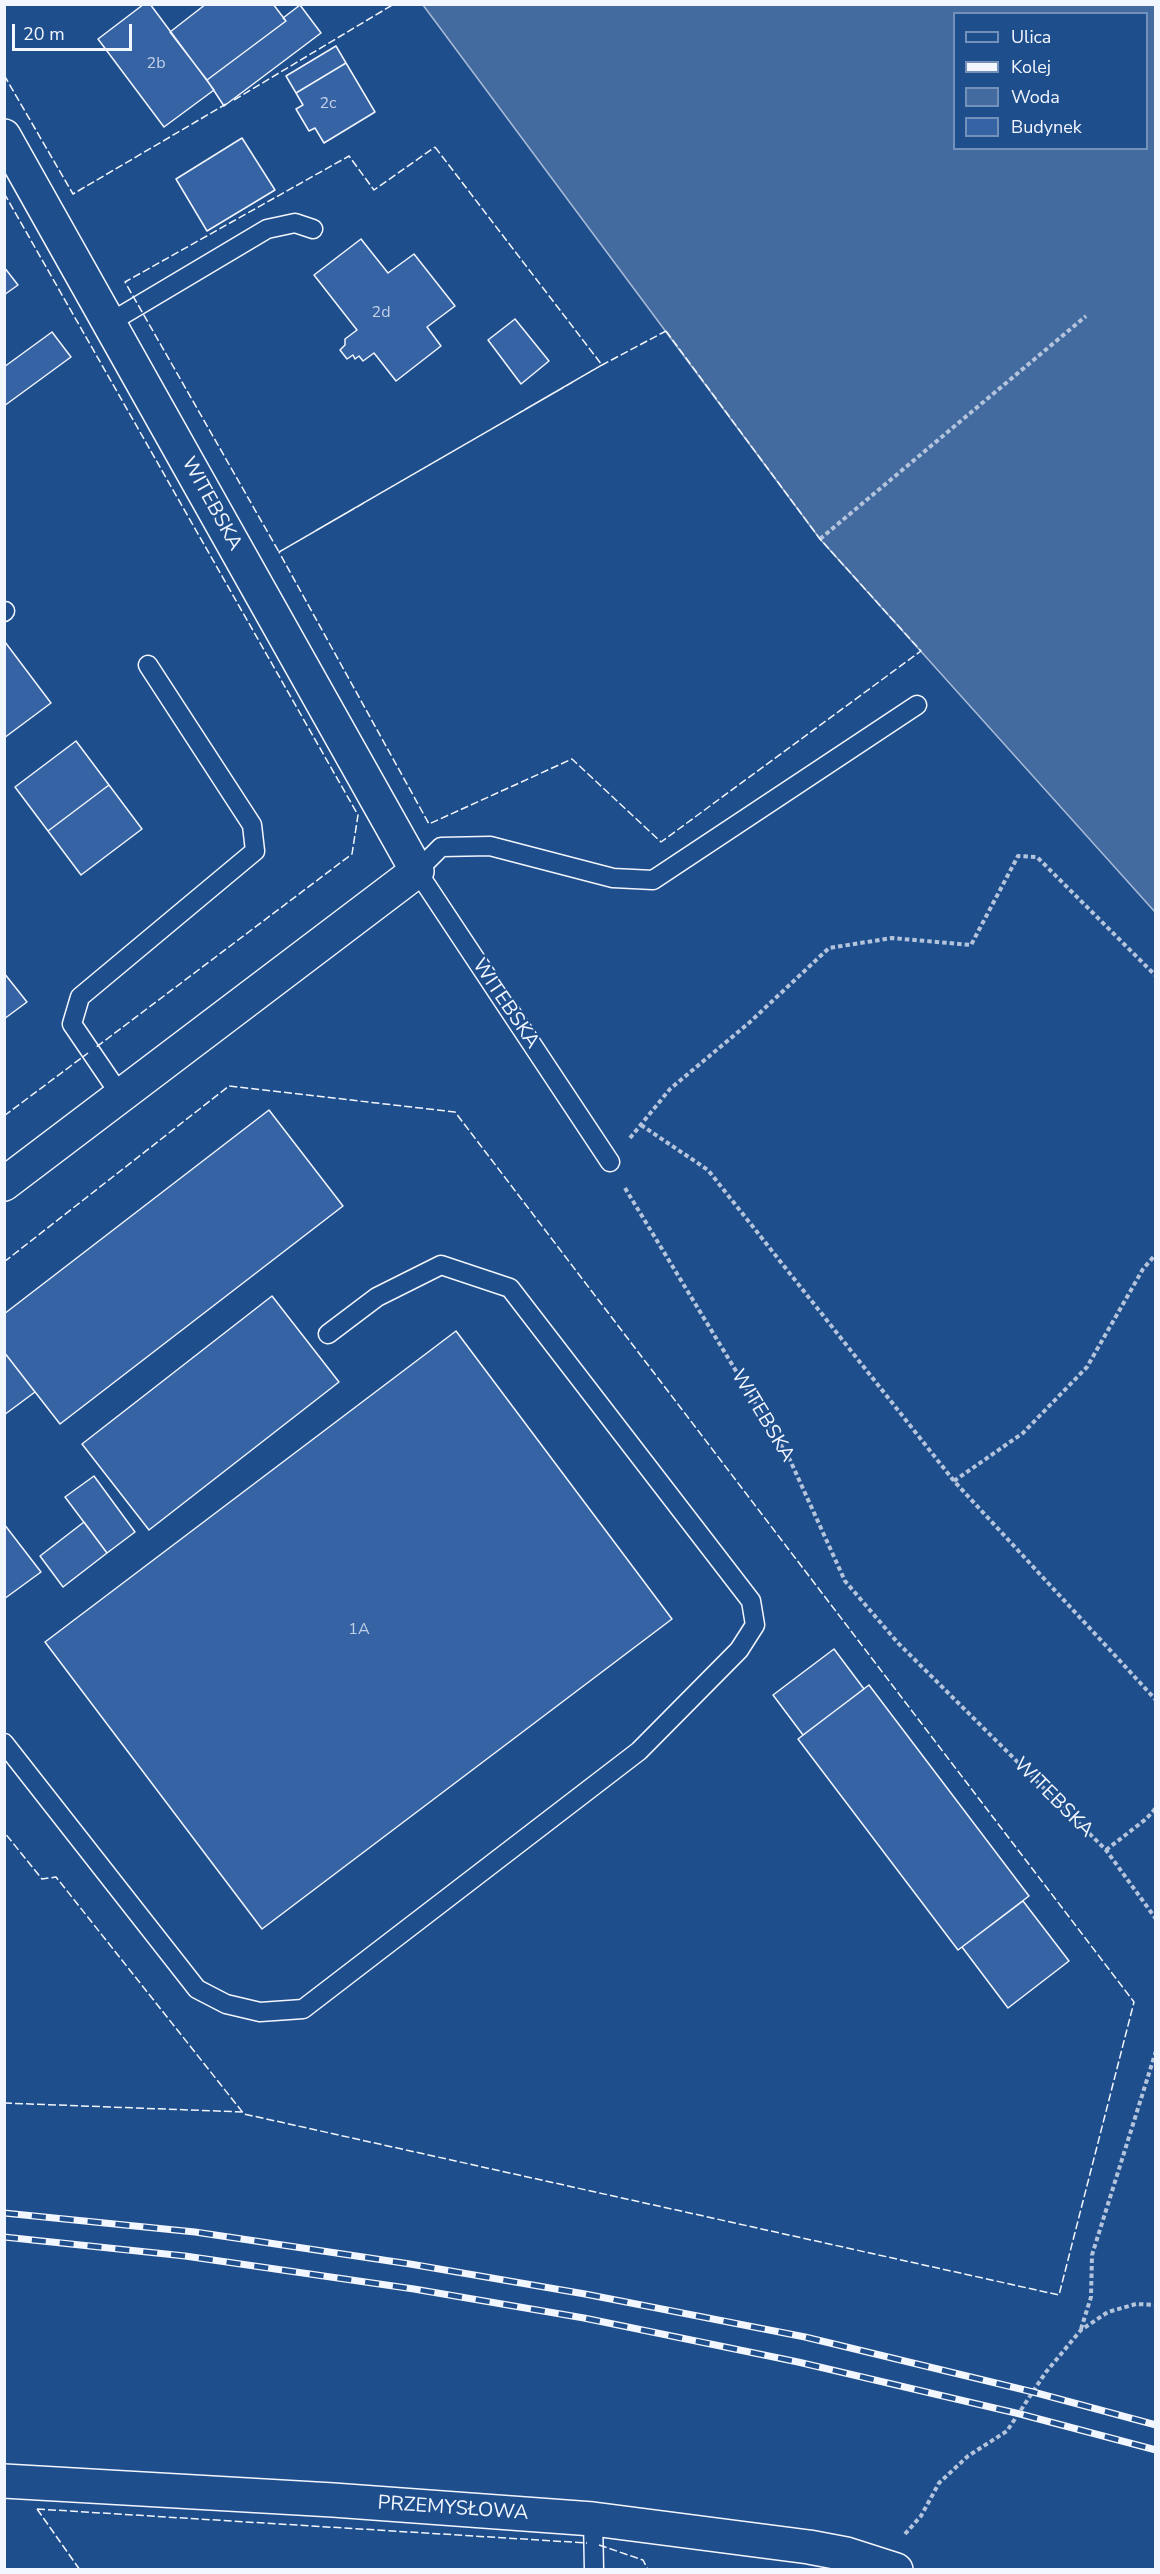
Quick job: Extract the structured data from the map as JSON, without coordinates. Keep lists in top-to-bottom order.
{
  "streets": {
    "street": ["WITEBSKA", "PRZEMYSŁOWA"]
  },
  "house_numbers": [
    "2b",
    "2c",
    "2d",
    "1A"
  ],
  "legend": [
    "Ulica",
    "Kolej",
    "Woda",
    "Budynek"
  ],
  "scale_bar": "20 m"
}
